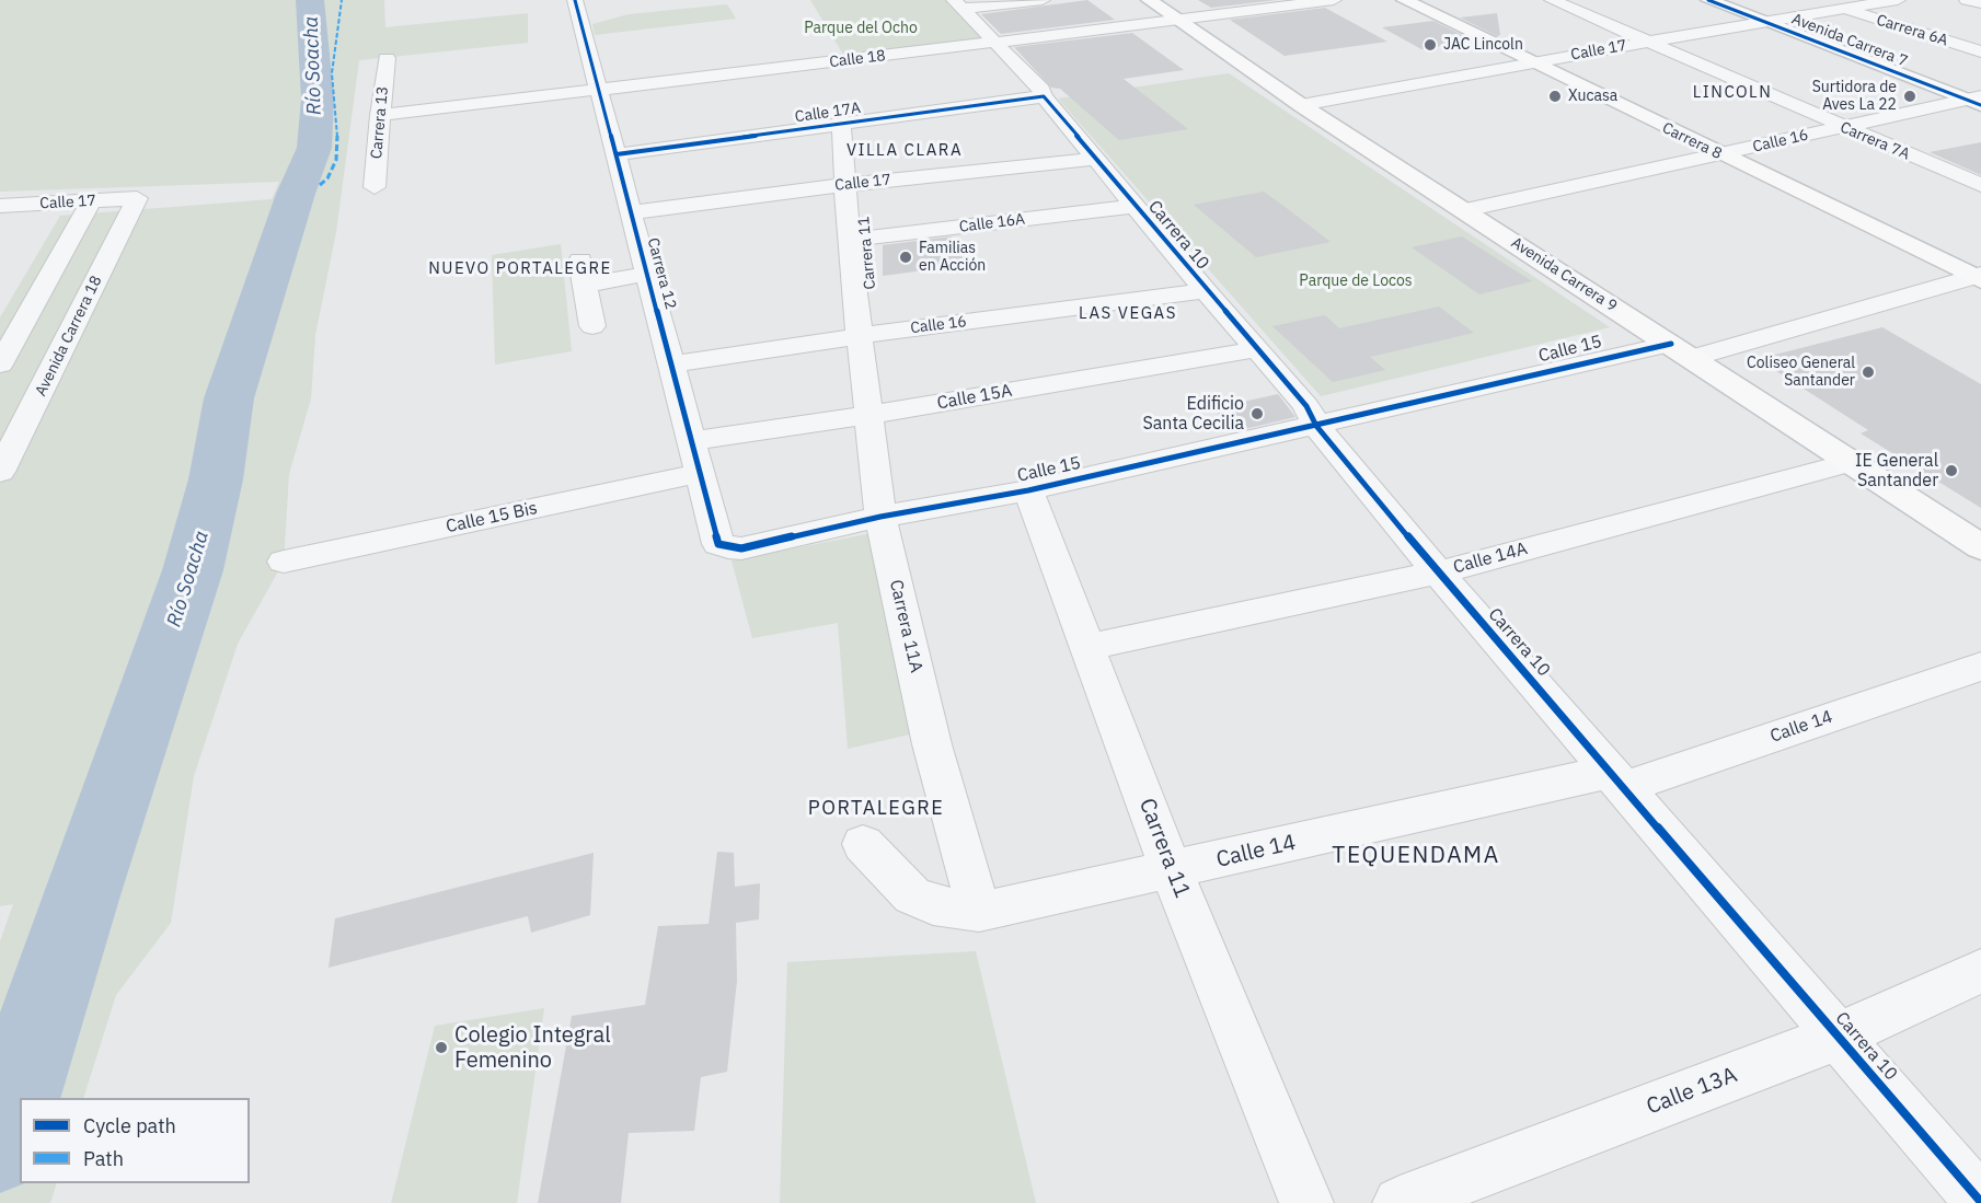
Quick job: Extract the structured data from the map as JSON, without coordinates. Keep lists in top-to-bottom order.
{
  "streets": {
    "main road": ["Avenida Carrera 7", "Carrera 8", "Avenida Carrera 9"],
    "street": [
      "Carrera 6A",
      "Calle 17",
      "Calle 18",
      "Calle 17A",
      "Carrera 13",
      "Calle 16",
      "Carrera 7A",
      "Calle 16A",
      "Carrera 10",
      "Carrera 11",
      "Carrera 12",
      "Avenida Carrera 18",
      "Calle 15",
      "Calle 15A",
      "Calle 15 Bis",
      "Calle 14A",
      "Carrera 11A",
      "Calle 14",
      "Calle 13A"
    ]
  },
  "crossings": [
    ["Carrera 6A", "Calle 17"],
    ["Avenida Carrera 7", "Calle 17"],
    ["Avenida Carrera 7", "Calle 16"],
    ["Calle 17", "Carrera 8"],
    ["Calle 17", "Carrera 7A"],
    ["Calle 17", "Carrera 10"],
    ["Calle 17", "Carrera 11"],
    ["Calle 17", "Carrera 12"],
    ["Calle 17", "Avenida Carrera 9"],
    ["Calle 17", "Avenida Carrera 18"],
    ["Calle 18", "Carrera 13"],
    ["Calle 18", "Carrera 10"],
    ["Calle 18", "Carrera 12"],
    ["Calle 18", "Avenida Carrera 9"],
    ["Calle 17A", "Carrera 10"],
    ["Calle 17A", "Carrera 11"],
    ["Calle 17A", "Carrera 12"],
    ["Carrera 8", "Calle 16"],
    ["Calle 16", "Carrera 7A"],
    ["Calle 16", "Carrera 10"],
    ["Calle 16", "Carrera 11"],
    ["Calle 16", "Carrera 12"],
    ["Calle 16", "Avenida Carrera 9"],
    ["Calle 16", "Carrera 11A"],
    ["Calle 16A", "Carrera 10"],
    ["Calle 16A", "Carrera 11"],
    ["Carrera 10", "Calle 15"],
    ["Carrera 10", "Calle 15A"],
    ["Carrera 10", "Calle 14A"],
    ["Carrera 10", "Calle 14"],
    ["Carrera 10", "Calle 13A"],
    ["Carrera 11", "Calle 15"],
    ["Carrera 11", "Calle 14A"],
    ["Carrera 11", "Carrera 11A"],
    ["Carrera 11", "Calle 14"],
    ["Carrera 12", "Calle 15"],
    ["Carrera 12", "Calle 15A"],
    ["Carrera 12", "Calle 15 Bis"],
    ["Avenida Carrera 9", "Calle 15"],
    ["Avenida Carrera 9", "Calle 14A"],
    ["Calle 15", "Carrera 11A"],
    ["Calle 15A", "Carrera 11A"],
    ["Carrera 11A", "Calle 14"]
  ],
  "districts": [
    "LINCOLN",
    "VILLA CLARA",
    "NUEVO PORTALEGRE",
    "LAS VEGAS",
    "PORTALEGRE",
    "TEQUENDAMA"
  ],
  "water": ["Río Soacha"],
  "parks": ["Parque del Ocho", "Parque de Locos"],
  "places": [
    "JAC Lincoln",
    "Xucasa",
    "Surtidora de Aves La 22",
    "Familias en Acción",
    "Coliseo General Santander",
    "Edificio Santa Cecilia",
    "IE General Santander",
    "Colegio Integral Femenino"
  ],
  "legend": ["Cycle path", "Path"]
}
